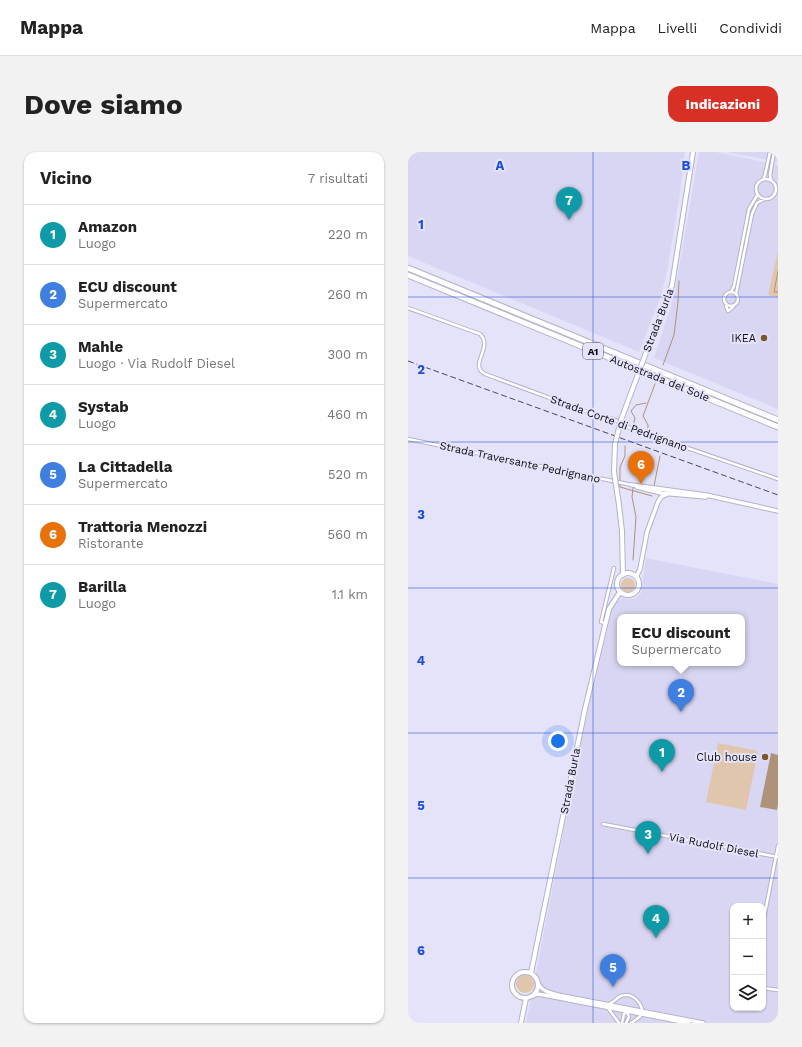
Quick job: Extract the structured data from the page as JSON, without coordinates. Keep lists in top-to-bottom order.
{
  "streets": {
    "highway": ["A1", "Autostrada del Sole"],
    "main road": ["Strada Burla"],
    "street": ["Strada Corte di Pedrignano", "Strada Traversante Pedrignano", "Via Rudolf Diesel"]
  },
  "places": ["IKEA", "Club house"],
  "page": {
    "header": "Mappa",
    "nav": ["Mappa", "Livelli", "Condividi"],
    "buttons": "Indicazioni",
    "title": "Dove siamo",
    "heading": ["Vicino", "7 risultati"],
    "pins": [
      "7",
      "6",
      "2",
      "1",
      "3",
      "4",
      "5"
    ],
    "list": [
      {
        "mark": "1",
        "name": "Amazon",
        "note": "Luogo",
        "value": "220 m"
      },
      {
        "mark": "2",
        "name": "ECU discount",
        "note": "Supermercato",
        "value": "260 m"
      },
      {
        "mark": "3",
        "name": "Mahle",
        "note": "Luogo · Via Rudolf Diesel",
        "value": "300 m"
      },
      {
        "mark": "4",
        "name": "Systab",
        "note": "Luogo",
        "value": "460 m"
      },
      {
        "mark": "5",
        "name": "La Cittadella",
        "note": "Supermercato",
        "value": "520 m"
      },
      {
        "mark": "6",
        "name": "Trattoria Menozzi",
        "note": "Ristorante",
        "value": "560 m"
      },
      {
        "mark": "7",
        "name": "Barilla",
        "note": "Luogo",
        "value": "1.1 km"
      }
    ],
    "popup": ["ECU discount", "Supermercato"],
    "map_buttons": ["+", "−"]
  },
  "grid": {
    "columns": ["A", "B"],
    "rows": [
      "1",
      "2",
      "3",
      "4",
      "5",
      "6"
    ]
  }
}
